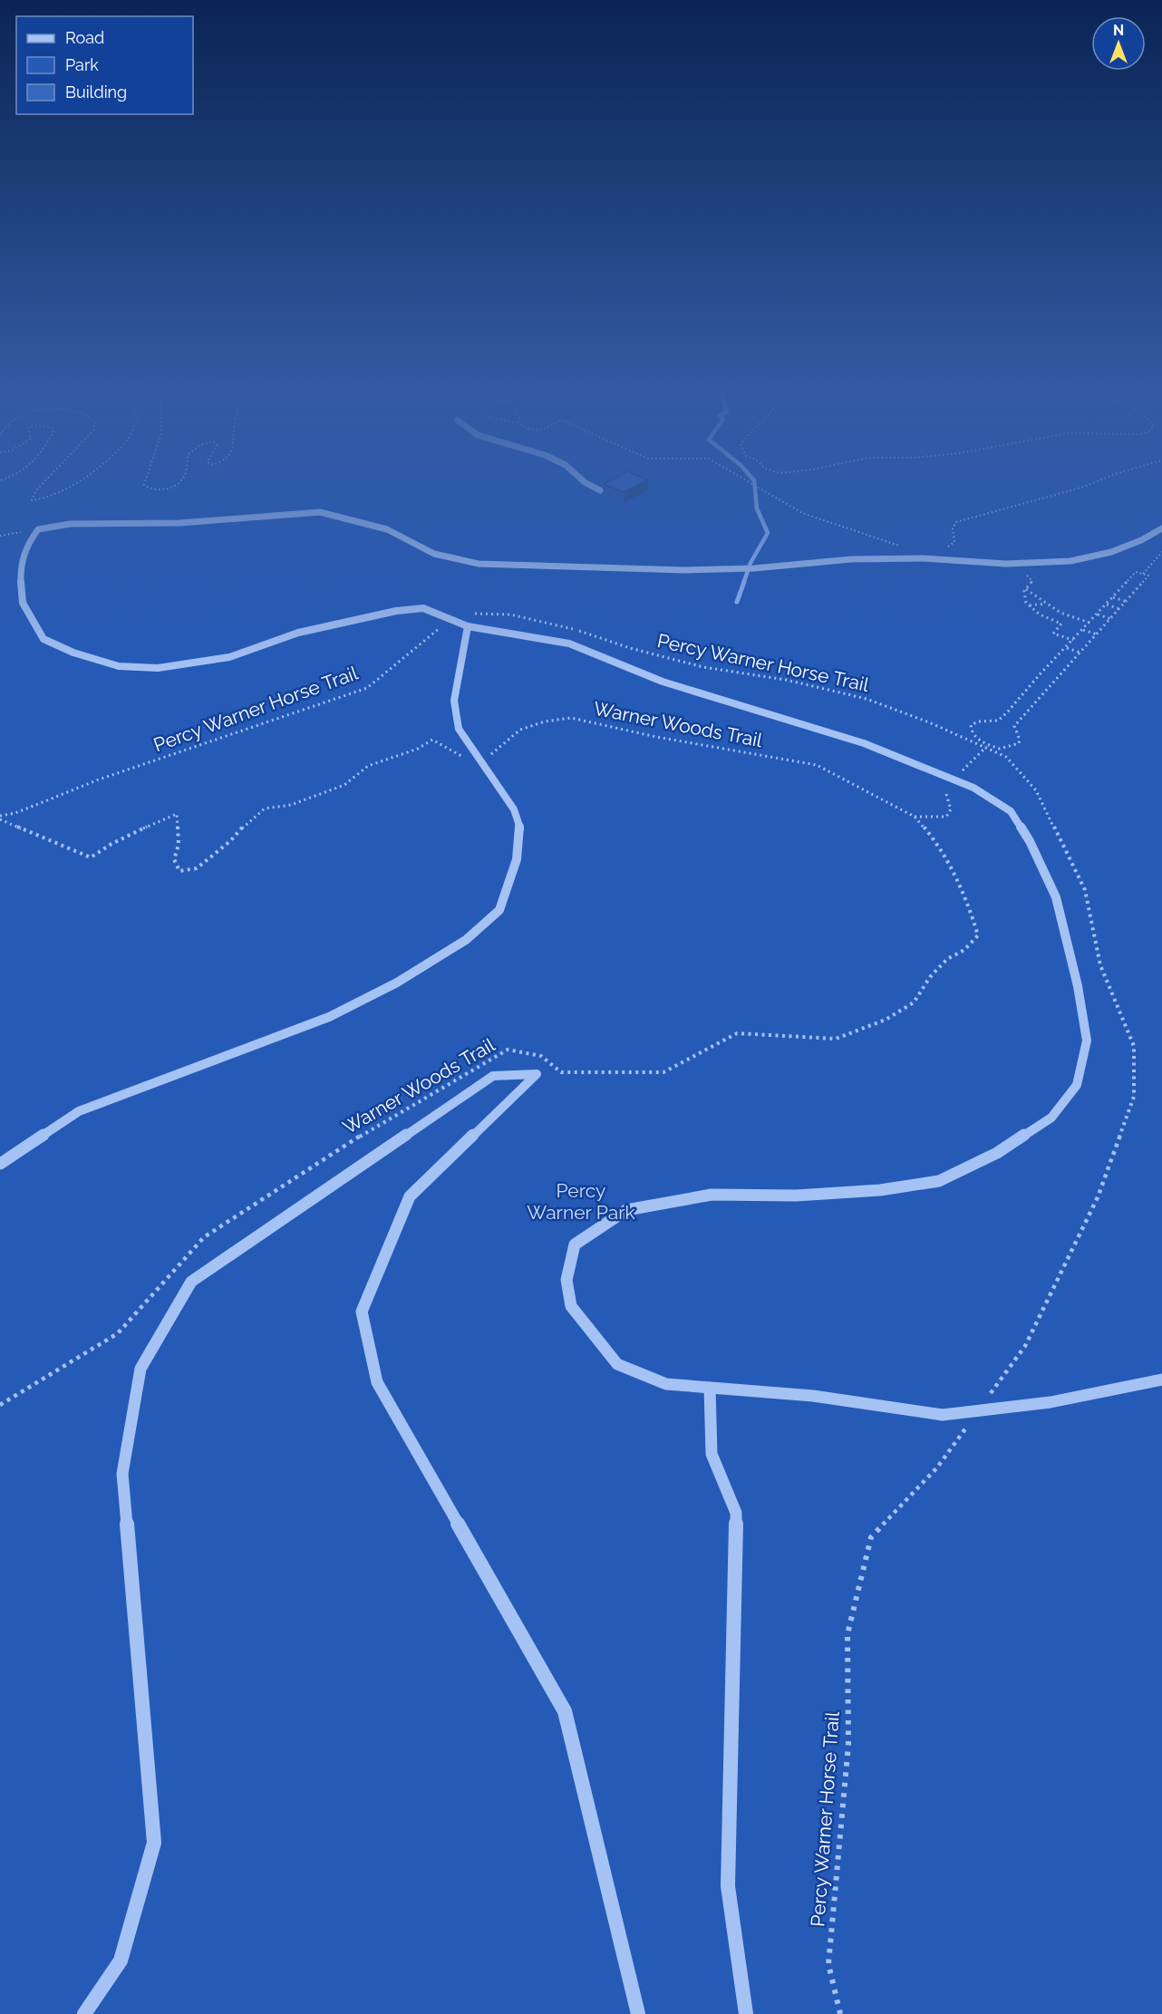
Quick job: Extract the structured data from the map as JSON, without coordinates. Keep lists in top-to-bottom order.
{
  "streets": {
    "path": ["Percy Warner Horse Trail", "Warner Woods Trail"]
  },
  "parks": ["Percy Warner Park"],
  "legend": ["Road", "Park", "Building"],
  "north": "top"
}
